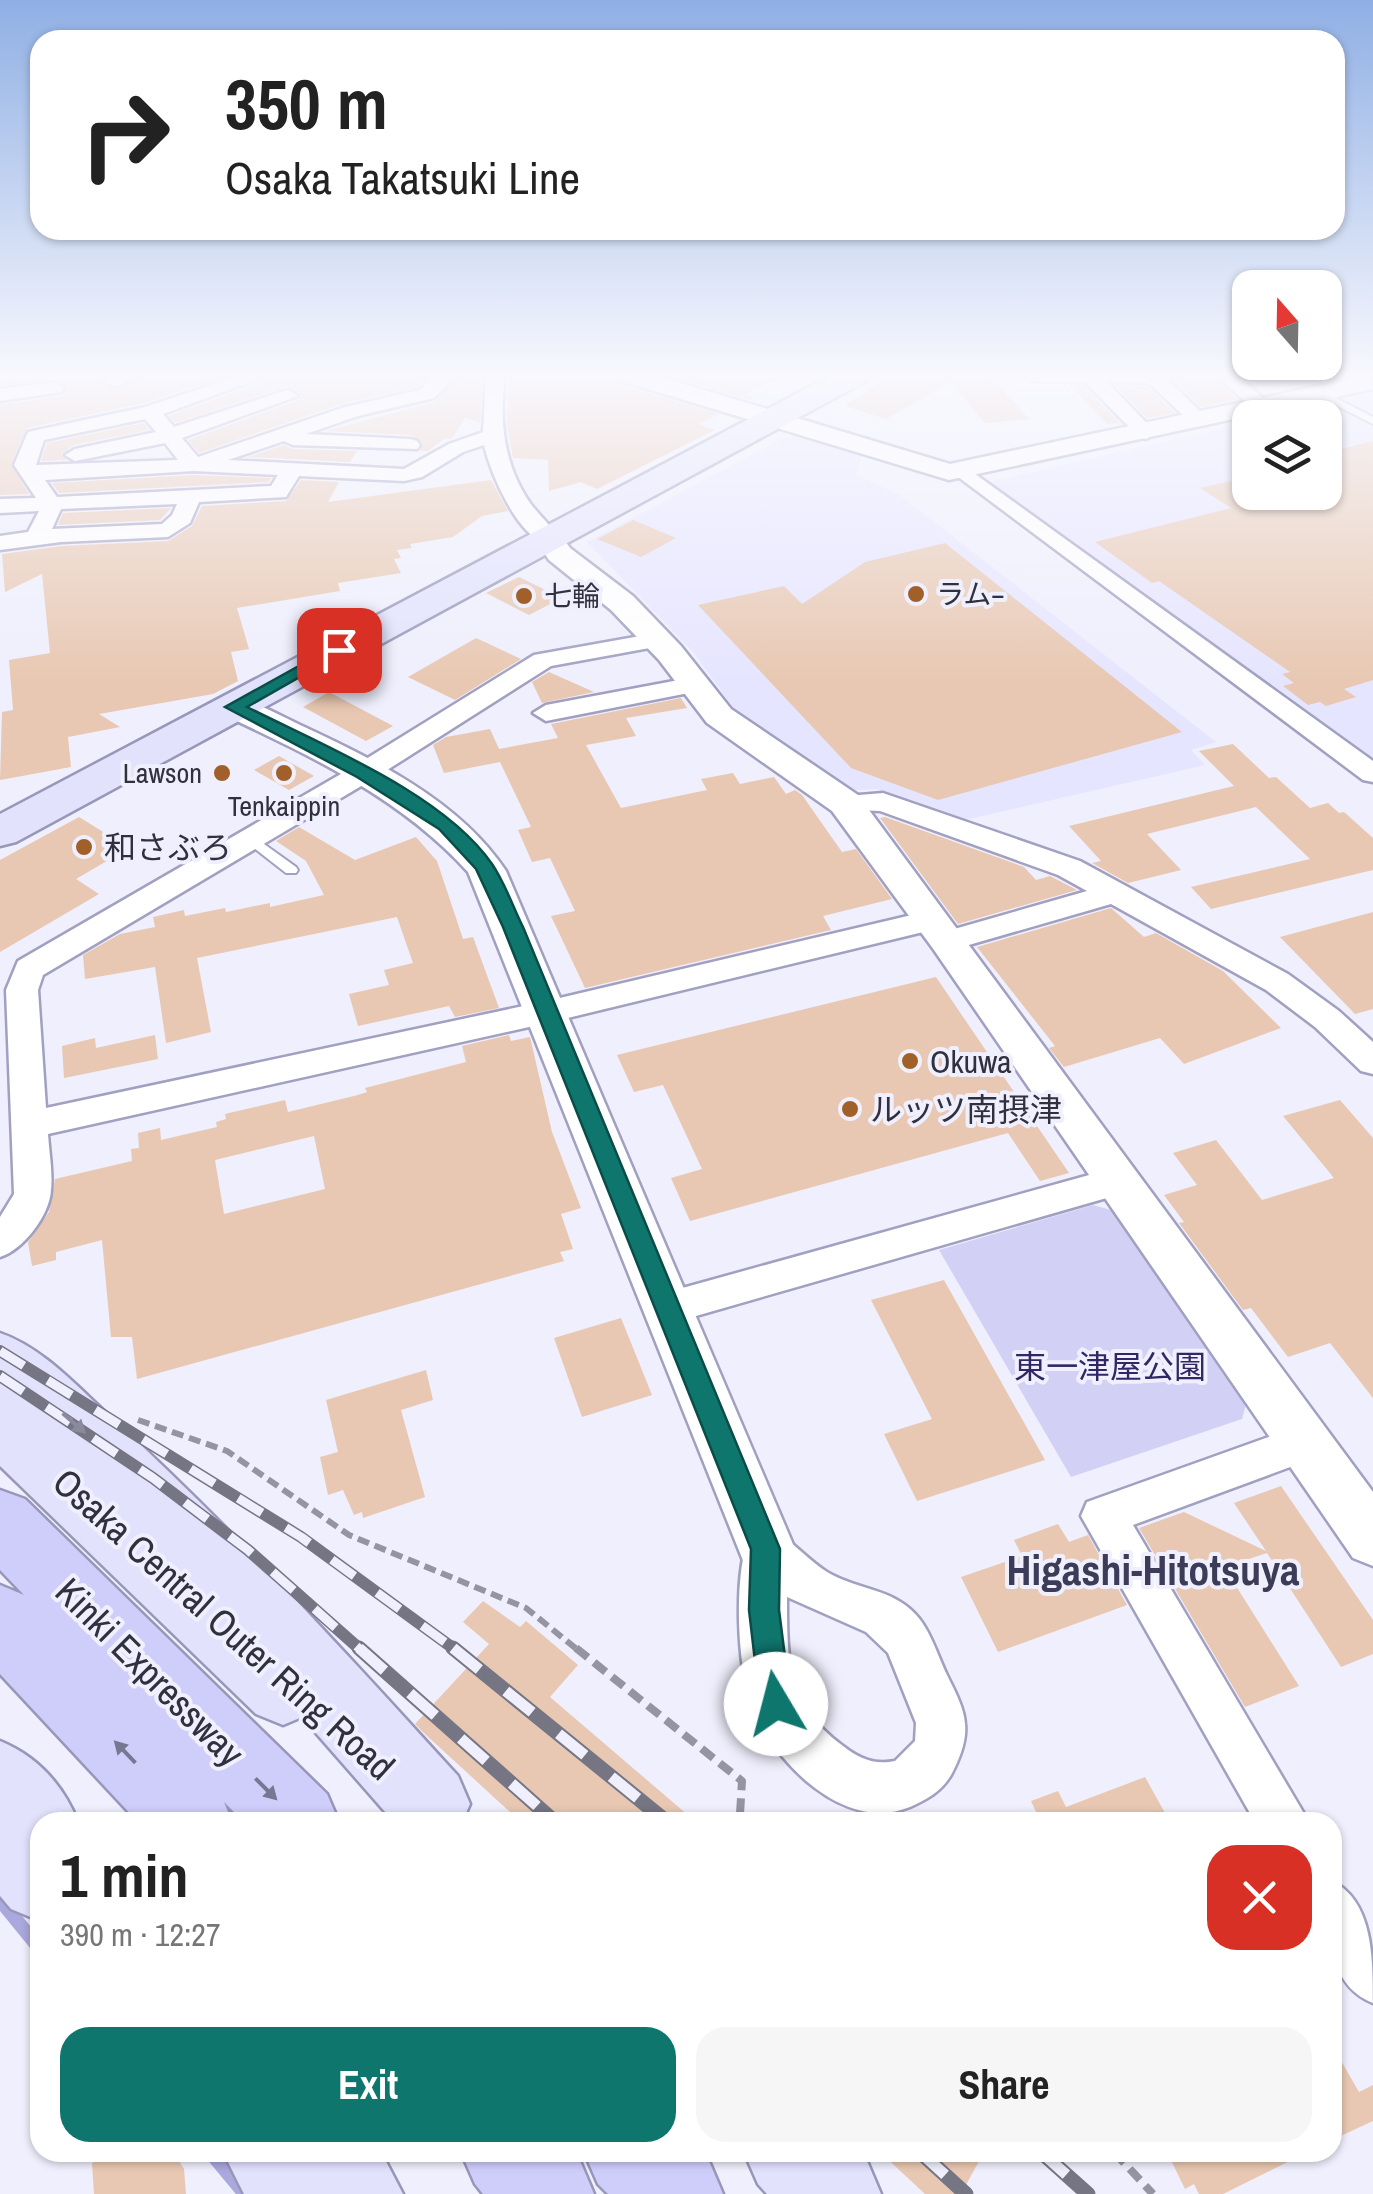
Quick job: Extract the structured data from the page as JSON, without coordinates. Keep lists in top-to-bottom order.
{
  "streets": {
    "highway": ["Kinki Expressway"],
    "main road": ["Osaka Central Outer Ring Road"]
  },
  "districts": ["Higashi-Hitotsuya"],
  "parks": ["東一津屋公園"],
  "places": [
    "ラム−",
    "七輪",
    "Lawson",
    "Tenkaippin",
    "和さぶろ",
    "Okuwa",
    "ルッツ南摂津"
  ],
  "north": "top",
  "page": {
    "turn": ["350 m", "Osaka Takatsuki Line"],
    "heading": ["1 min", "390 m · 12:27"],
    "buttons": ["Exit", "Share"]
  }
}
